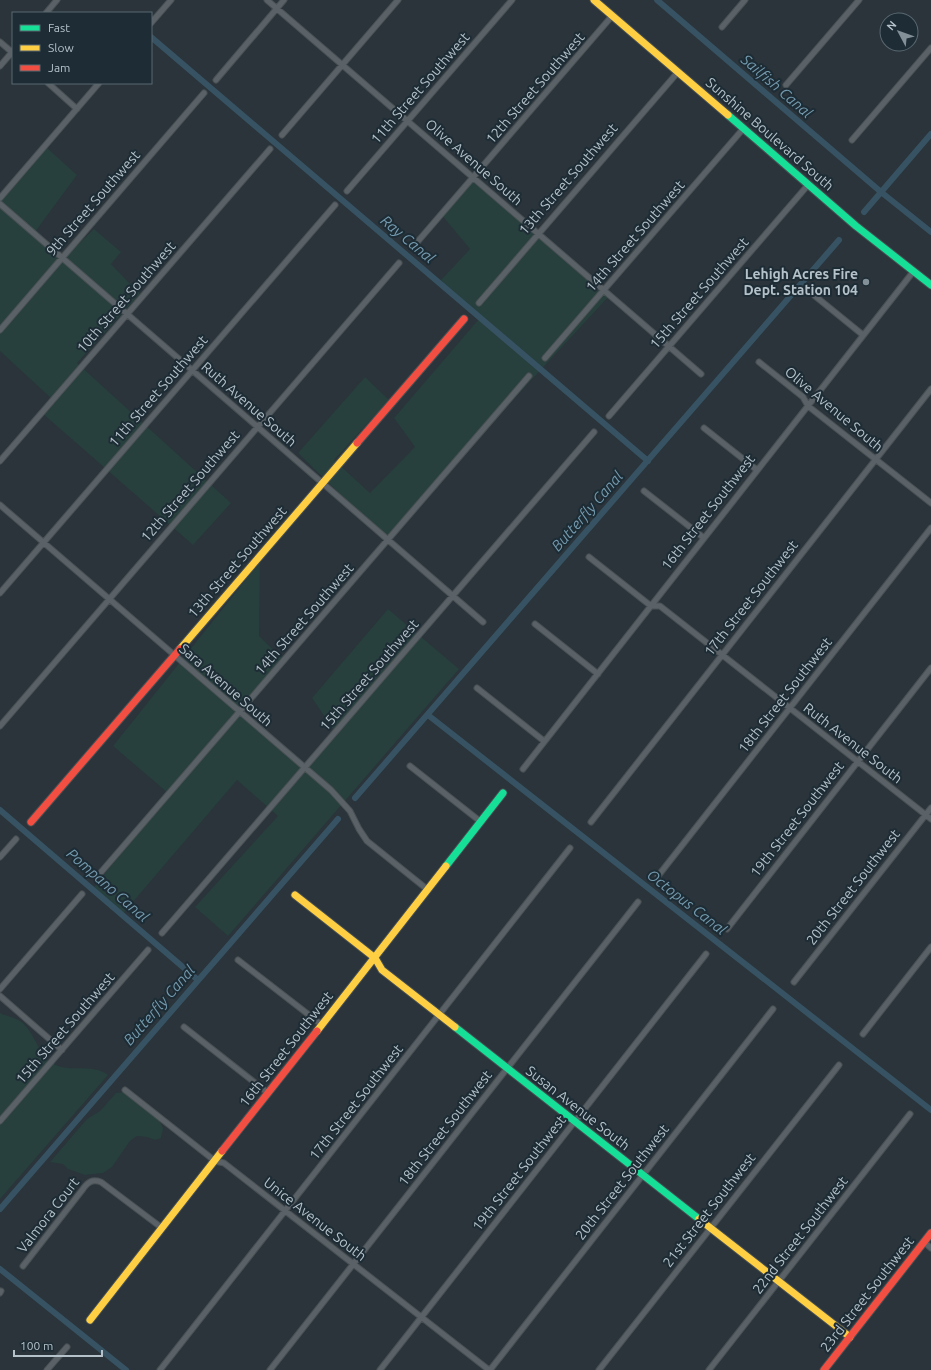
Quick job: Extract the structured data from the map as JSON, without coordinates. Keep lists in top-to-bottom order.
{
  "streets": {
    "street": [
      "11th Street Southwest",
      "12th Street Southwest",
      "Sunshine Boulevard South",
      "Olive Avenue South",
      "13th Street Southwest",
      "9th Street Southwest",
      "14th Street Southwest",
      "15th Street Southwest",
      "10th Street Southwest",
      "Ruth Avenue South",
      "16th Street Southwest",
      "17th Street Southwest",
      "Sara Avenue South",
      "18th Street Southwest",
      "19th Street Southwest",
      "20th Street Southwest",
      "Susan Avenue South",
      "21st Street Southwest",
      "Valmora Court",
      "Unice Avenue South",
      "22nd Street Southwest",
      "23rd Street Southwest"
    ]
  },
  "crossings": [
    ["11th Street Southwest", "Olive Avenue South"],
    ["11th Street Southwest", "Ruth Avenue South"],
    ["11th Street Southwest", "Sara Avenue South"],
    ["12th Street Southwest", "Sunshine Boulevard South"],
    ["12th Street Southwest", "Olive Avenue South"],
    ["12th Street Southwest", "Ruth Avenue South"],
    ["12th Street Southwest", "Sara Avenue South"],
    ["Sunshine Boulevard South", "13th Street Southwest"],
    ["Sunshine Boulevard South", "14th Street Southwest"],
    ["Sunshine Boulevard South", "15th Street Southwest"],
    ["Sunshine Boulevard South", "16th Street Southwest"],
    ["Olive Avenue South", "13th Street Southwest"],
    ["Olive Avenue South", "14th Street Southwest"],
    ["Olive Avenue South", "15th Street Southwest"],
    ["Olive Avenue South", "16th Street Southwest"],
    ["Olive Avenue South", "17th Street Southwest"],
    ["13th Street Southwest", "Ruth Avenue South"],
    ["13th Street Southwest", "Sara Avenue South"],
    ["9th Street Southwest", "Ruth Avenue South"],
    ["14th Street Southwest", "Ruth Avenue South"],
    ["14th Street Southwest", "Sara Avenue South"],
    ["15th Street Southwest", "Ruth Avenue South"],
    ["15th Street Southwest", "Sara Avenue South"],
    ["10th Street Southwest", "Ruth Avenue South"],
    ["Ruth Avenue South", "16th Street Southwest"],
    ["Ruth Avenue South", "17th Street Southwest"],
    ["Ruth Avenue South", "18th Street Southwest"],
    ["Ruth Avenue South", "19th Street Southwest"],
    ["Ruth Avenue South", "20th Street Southwest"],
    ["16th Street Southwest", "Sara Avenue South"],
    ["16th Street Southwest", "Susan Avenue South"],
    ["16th Street Southwest", "Valmora Court"],
    ["16th Street Southwest", "Unice Avenue South"],
    ["17th Street Southwest", "Susan Avenue South"],
    ["17th Street Southwest", "Unice Avenue South"],
    ["18th Street Southwest", "Susan Avenue South"],
    ["18th Street Southwest", "Unice Avenue South"],
    ["19th Street Southwest", "Susan Avenue South"],
    ["19th Street Southwest", "Unice Avenue South"],
    ["20th Street Southwest", "Susan Avenue South"],
    ["20th Street Southwest", "Unice Avenue South"],
    ["Susan Avenue South", "21st Street Southwest"],
    ["Susan Avenue South", "22nd Street Southwest"],
    ["Susan Avenue South", "23rd Street Southwest"]
  ],
  "water": [
    "Sailfish Canal",
    "Ray Canal",
    "Butterfly Canal",
    "Pompano Canal",
    "Octopus Canal"
  ],
  "places": ["Lehigh Acres Fire Dept. Station 104"],
  "legend": ["Fast", "Slow", "Jam"],
  "scale_bar": "100 m",
  "north": "top left"
}
